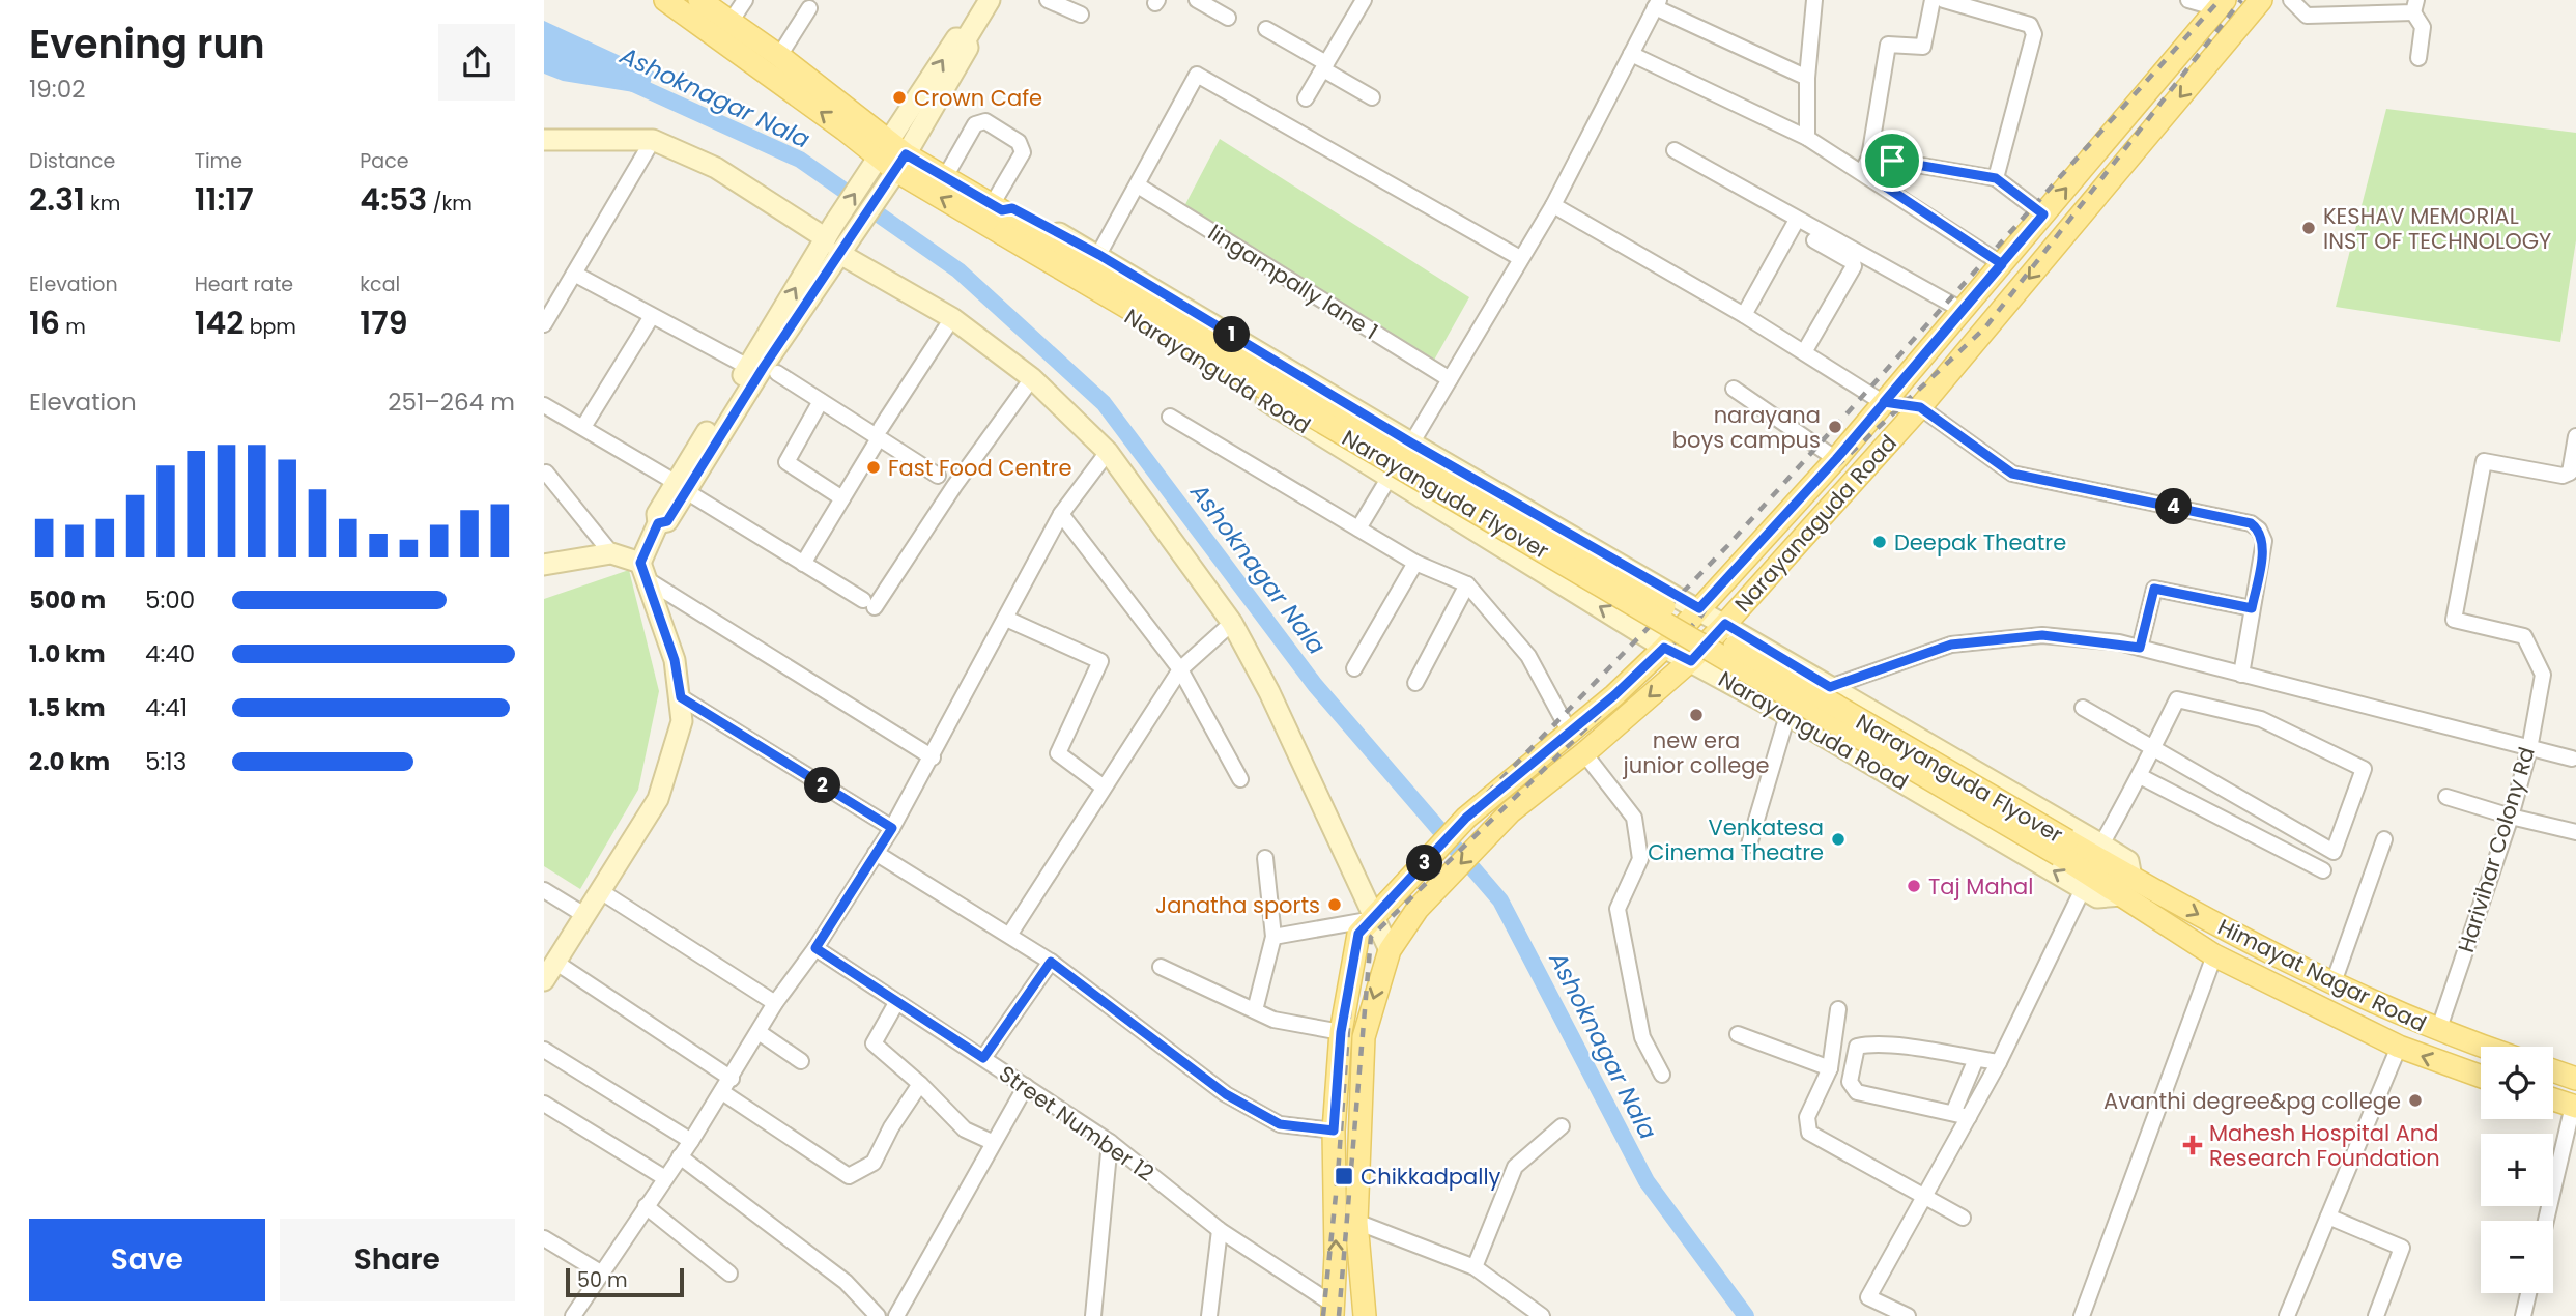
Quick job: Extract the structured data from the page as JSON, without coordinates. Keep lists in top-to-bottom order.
{
  "streets": {
    "main road": ["Narayanguda Flyover", "Narayanaguda Road", "Himayat Nagar Road"],
    "street": [
      "lingampally lane 1",
      "Narayanguda Road",
      "Harivihar Colony Rd",
      "Street Number 12"
    ]
  },
  "crossings": [
    ["Narayanguda Road", "Narayanguda Flyover"],
    ["Narayanguda Road", "Narayanaguda Road"],
    ["Narayanguda Road", "Himayat Nagar Road"],
    ["Narayanguda Flyover", "Himayat Nagar Road"],
    ["Narayanaguda Road", "Street Number 12"],
    ["Harivihar Colony Rd", "Himayat Nagar Road"]
  ],
  "water": ["Ashoknagar Nala"],
  "places": {
    "other": [
      "Crown Cafe",
      "KESHAV MEMORIAL INST OF TECHNOLOGY",
      "narayana boys campus",
      "Fast Food Centre",
      "Deepak Theatre",
      "new era junior college",
      "Venkatesa Cinema Theatre",
      "Taj Mahal",
      "Janatha sports",
      "Avanthi degree&pg college"
    ],
    "health": ["Mahesh Hospital And Research Foundation"],
    "transit": ["Chikkadpally"]
  },
  "scale_bar": "50 m",
  "page": {
    "heading": ["Evening run", "19:02"],
    "stats": [
      ["Distance", "2.31 km"],
      ["Time", "11:17"],
      ["Pace", "4:53 /km"],
      ["Elevation", "16 m"],
      ["Heart rate", "142 bpm"],
      ["kcal", "179"]
    ],
    "pins": [
      "1",
      "4",
      "2",
      "3"
    ],
    "chart": ["Elevation", "251–264 m"],
    "list": [
      {
        "name": "500 m",
        "note": "5:00"
      },
      {
        "name": "1.0 km",
        "note": "4:40"
      },
      {
        "name": "1.5 km",
        "note": "4:41"
      },
      {
        "name": "2.0 km",
        "note": "5:13"
      }
    ],
    "map_buttons": ["+", "−"],
    "buttons": ["Save", "Share"],
    "scale": "50 m"
  }
}
